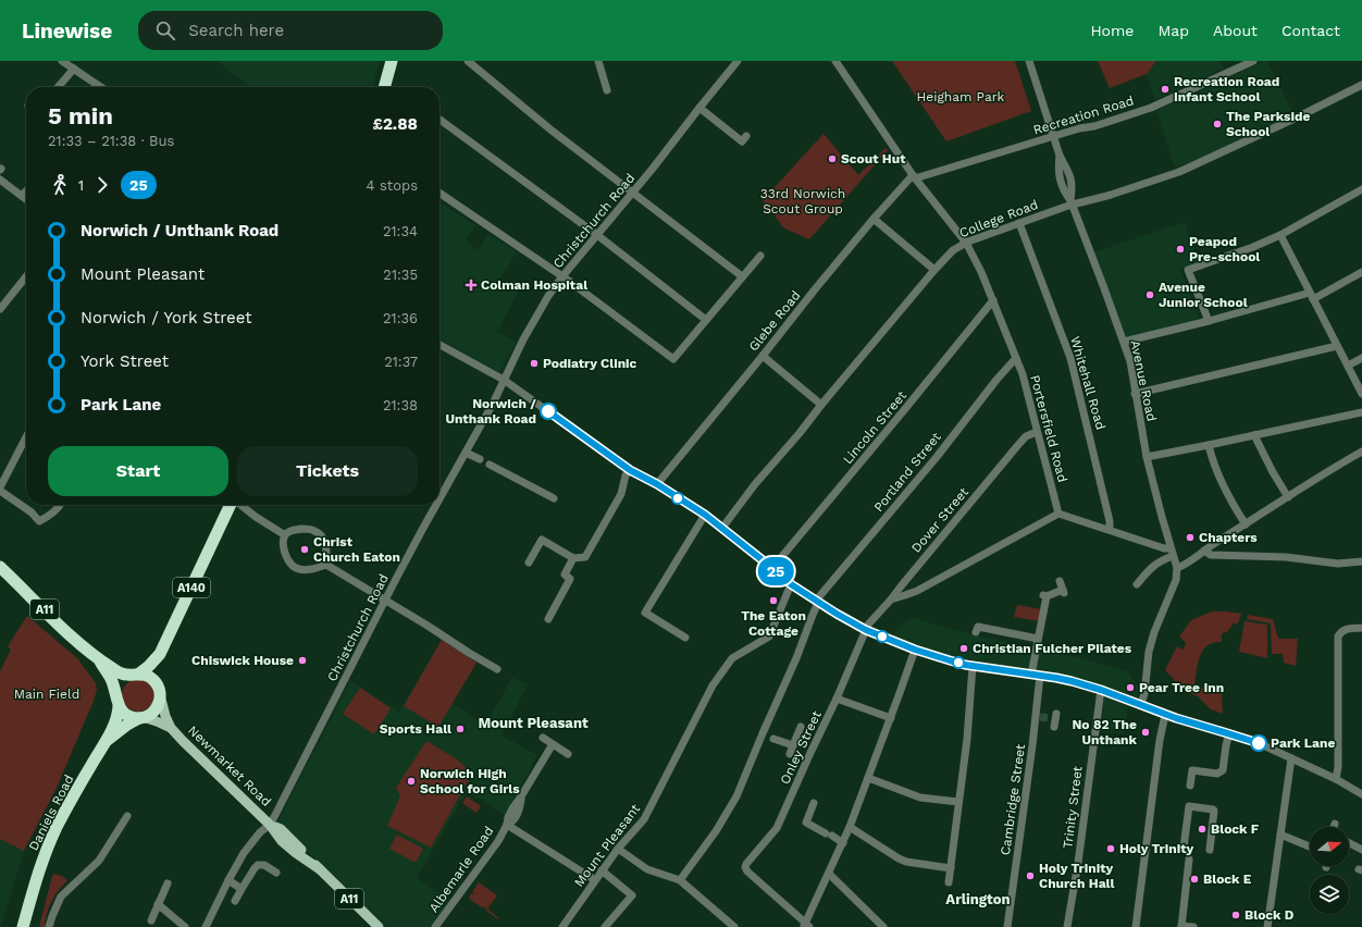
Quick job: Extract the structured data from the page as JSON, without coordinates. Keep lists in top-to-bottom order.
{
  "streets": {
    "highway": [
      "A140",
      "A11",
      "Newmarket Road",
      "Daniels Road"
    ],
    "street": [
      "Recreation Road",
      "College Road",
      "Christchurch Road",
      "Glebe Road",
      "Avenue Road",
      "Whitehall Road",
      "Lincoln Street",
      "Portersfield Road",
      "Portland Street",
      "Dover Street",
      "Onley Street",
      "Cambridge Street",
      "Trinity Street",
      "Mount Pleasant",
      "Albemarle Road"
    ]
  },
  "crossings": [
    ["Recreation Road", "Glebe Road"],
    ["Recreation Road", "Avenue Road"],
    ["Recreation Road", "Portersfield Road"],
    ["College Road", "Avenue Road"],
    ["College Road", "Whitehall Road"],
    ["College Road", "Portersfield Road"],
    ["Christchurch Road", "Newmarket Road"],
    ["Glebe Road", "Portersfield Road"],
    ["Lincoln Street", "Portersfield Road"],
    ["Portersfield Road", "Portland Street"],
    ["Portersfield Road", "Dover Street"],
    ["Dover Street", "Onley Street"],
    ["A140", "A11"],
    ["A140", "Newmarket Road"],
    ["A140", "Daniels Road"],
    ["A11", "Newmarket Road"],
    ["A11", "Daniels Road"],
    ["Newmarket Road", "Daniels Road"],
    ["Mount Pleasant", "Albemarle Road"]
  ],
  "districts": ["Mount Pleasant", "Arlington"],
  "parks": ["Heigham Park", "33rd Norwich Scout Group", "Main Field"],
  "places": {
    "other": [
      "Recreation Road Infant School",
      "The Parkside School",
      "Scout Hut",
      "Peapod Pre-school",
      "Avenue Junior School",
      "Podiatry Clinic",
      "Norwich / Unthank Road",
      "Chapters",
      "Christ Church Eaton",
      "The Eaton Cottage",
      "Christian Fulcher Pilates",
      "Chiswick House",
      "Pear Tree Inn",
      "Sports Hall",
      "No 82 The Unthank",
      "Park Lane",
      "Norwich High School for Girls",
      "Block F",
      "Holy Trinity",
      "Holy Trinity Church Hall",
      "Block E",
      "Block D"
    ],
    "health": ["Colman Hospital"]
  },
  "lines": ["bus line 25"],
  "north": "right",
  "page": {
    "header": "Linewise",
    "search": "Search here",
    "nav": [
      "Home",
      "Map",
      "About",
      "Contact"
    ],
    "on_map": "25",
    "heading": ["5 min", "21:33 – 21:38 · Bus", "£2.88"],
    "legs": ["1", "25", "4 stops"],
    "list": [
      {
        "name": "Norwich / Unthank Road",
        "value": "21:34"
      },
      {
        "name": "Mount Pleasant",
        "value": "21:35"
      },
      {
        "name": "Norwich / York Street",
        "value": "21:36"
      },
      {
        "name": "York Street",
        "value": "21:37"
      },
      {
        "name": "Park Lane",
        "value": "21:38"
      }
    ],
    "buttons": ["Start", "Tickets"]
  }
}
